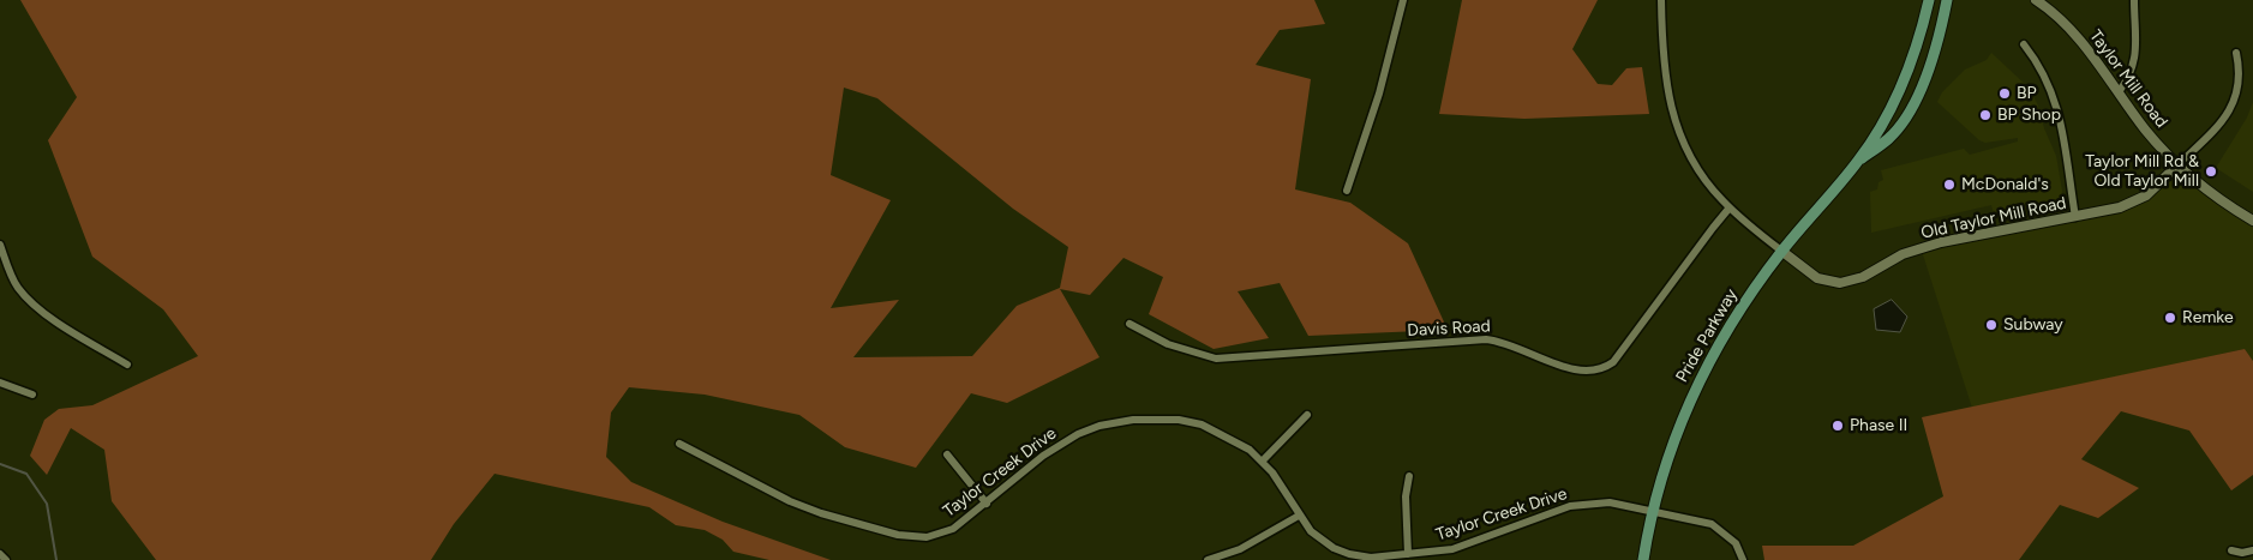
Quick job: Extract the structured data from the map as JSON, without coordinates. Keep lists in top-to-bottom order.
{
  "streets": {
    "main road": ["Pride Parkway"],
    "street": [
      "Taylor Mill Road",
      "Old Taylor Mill Road",
      "Davis Road",
      "Taylor Creek Drive"
    ]
  },
  "crossings": [
    ["Taylor Mill Road", "Old Taylor Mill Road"],
    ["Old Taylor Mill Road", "Pride Parkway"],
    ["Pride Parkway", "Taylor Creek Drive"]
  ],
  "places": [
    "BP",
    "BP Shop",
    "Taylor Mill Rd & Old Taylor Mill",
    "McDonald's",
    "Remke",
    "Subway",
    "Phase II"
  ]
}
